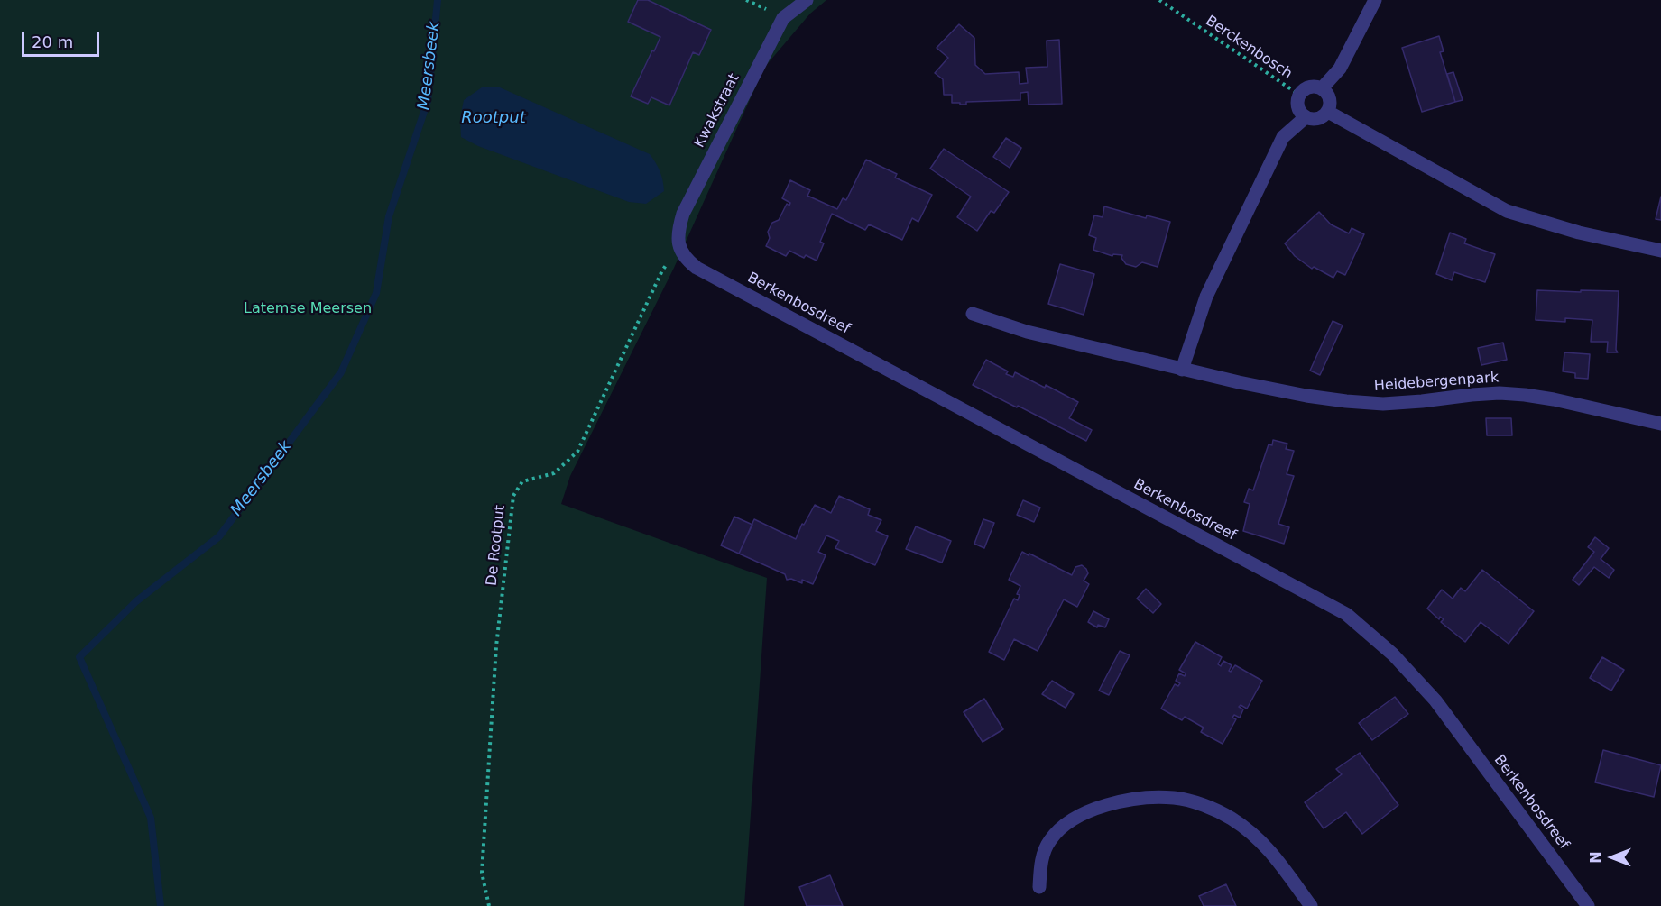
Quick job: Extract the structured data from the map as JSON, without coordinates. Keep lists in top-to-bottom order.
{
  "streets": {
    "street": ["Kwakstraat", "Berkenbosdreef", "Heidebergenpark"],
    "path": ["Berckenbosch", "De Rootput"]
  },
  "crossings": [
    ["Kwakstraat", "Berkenbosdreef"],
    ["Kwakstraat", "De Rootput"],
    ["Berkenbosdreef", "De Rootput"]
  ],
  "water": ["Meersbeek", "Rootput"],
  "parks": ["Latemse Meersen"],
  "scale_bar": "20 m",
  "north": "left"
}
